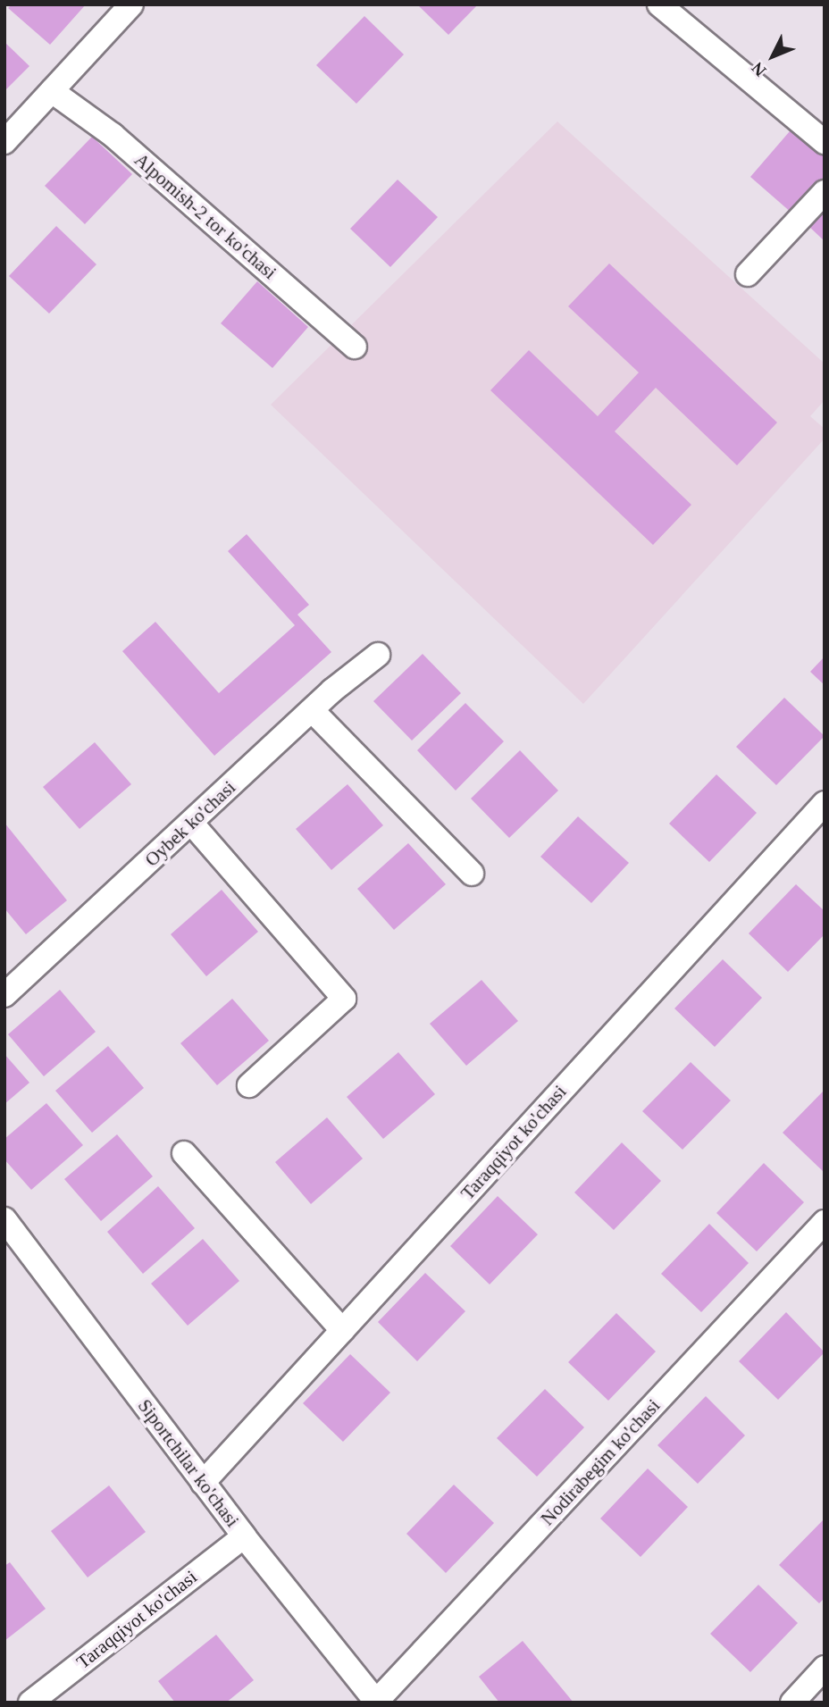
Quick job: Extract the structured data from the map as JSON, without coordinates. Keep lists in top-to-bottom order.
{
  "streets": {
    "street": [
      "Alpomish-2 tor ko'chasi",
      "Oybek ko'chasi",
      "Taraqqiyot ko'chasi",
      "Nodirabegim ko'chasi",
      "Siportchilar ko'chasi"
    ]
  },
  "crossings": [
    ["Taraqqiyot ko'chasi", "Siportchilar ko'chasi"],
    ["Nodirabegim ko'chasi", "Siportchilar ko'chasi"]
  ],
  "north": "bottom left"
}
